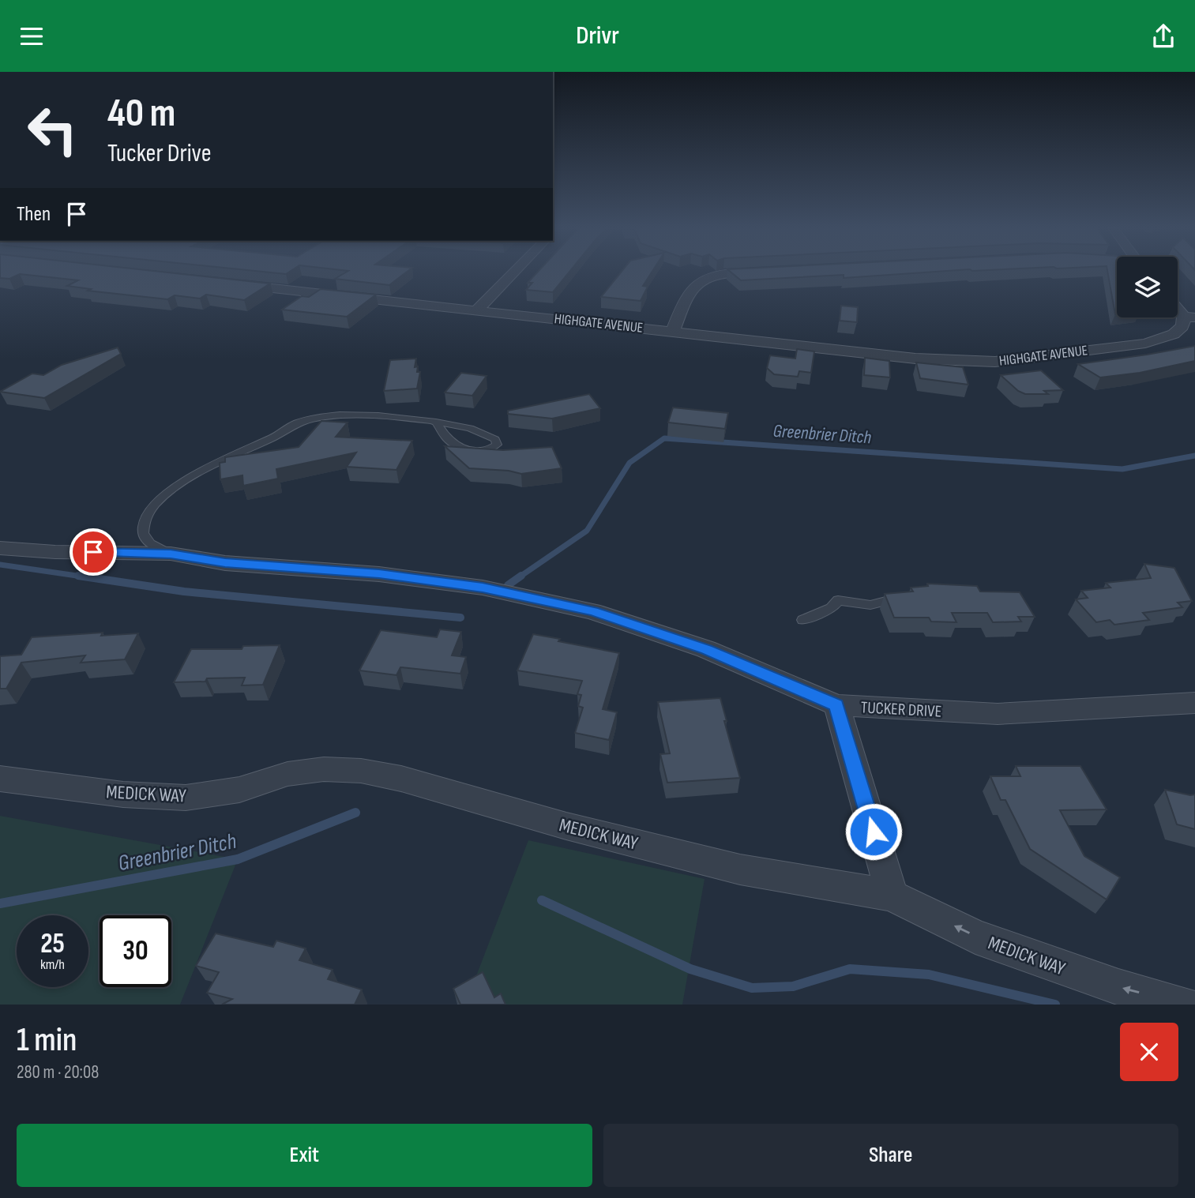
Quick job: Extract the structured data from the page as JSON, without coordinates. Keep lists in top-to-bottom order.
{
  "streets": {
    "street": ["HIGHGATE AVENUE", "TUCKER DRIVE", "MEDICK WAY"]
  },
  "water": ["Greenbrier Ditch"],
  "page": {
    "header": "Drivr",
    "turn": ["40 m", "Tucker Drive"],
    "then": "Then",
    "speed": "25 km/h",
    "limit": "30",
    "heading": ["1 min", "280 m · 20:08"],
    "buttons": ["Exit", "Share"]
  }
}
